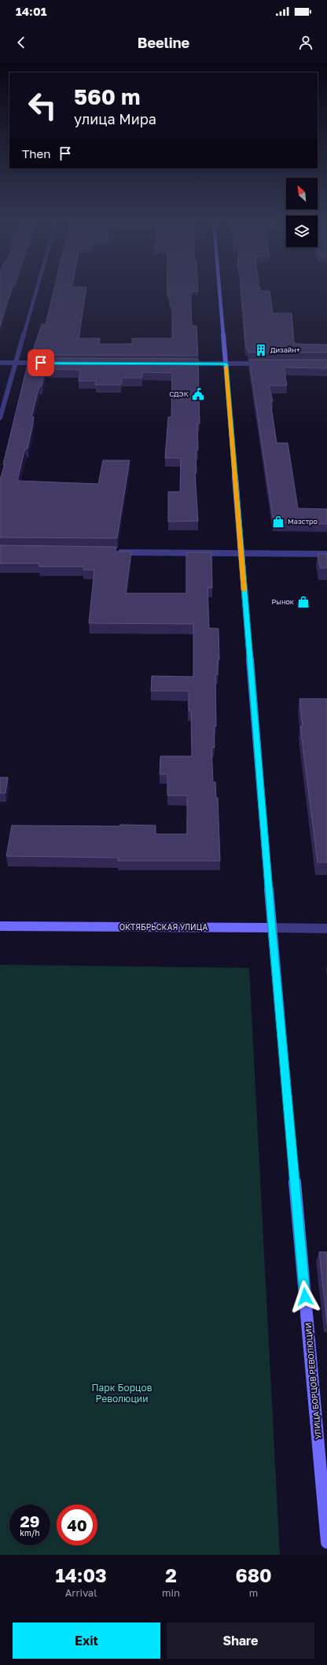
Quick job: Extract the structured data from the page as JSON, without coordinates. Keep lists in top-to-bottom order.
{
  "streets": {
    "main road": ["ОКТЯБРЬСКАЯ УЛИЦА", "УЛИЦА БОРЦОВ РЕВОЛЮЦИИ"]
  },
  "crossings": [
    ["ОКТЯБРЬСКАЯ УЛИЦА", "УЛИЦА БОРЦОВ РЕВОЛЮЦИИ"]
  ],
  "parks": ["Парк Борцов Революции"],
  "places": {
    "building": ["Дизайн+"],
    "public building": ["СДЭК"],
    "shop": ["Маэстро", "Рынок"]
  },
  "north": "top left",
  "page": {
    "status": "14:01",
    "header": "Beeline",
    "turn": ["560 m", "улица Мира"],
    "then": "Then",
    "speed": "29 km/h",
    "limit": "40",
    "eta": [
      "14:03",
      "Arrival",
      "2",
      "min",
      "680",
      "m"
    ],
    "buttons": ["Exit", "Share"]
  }
}
